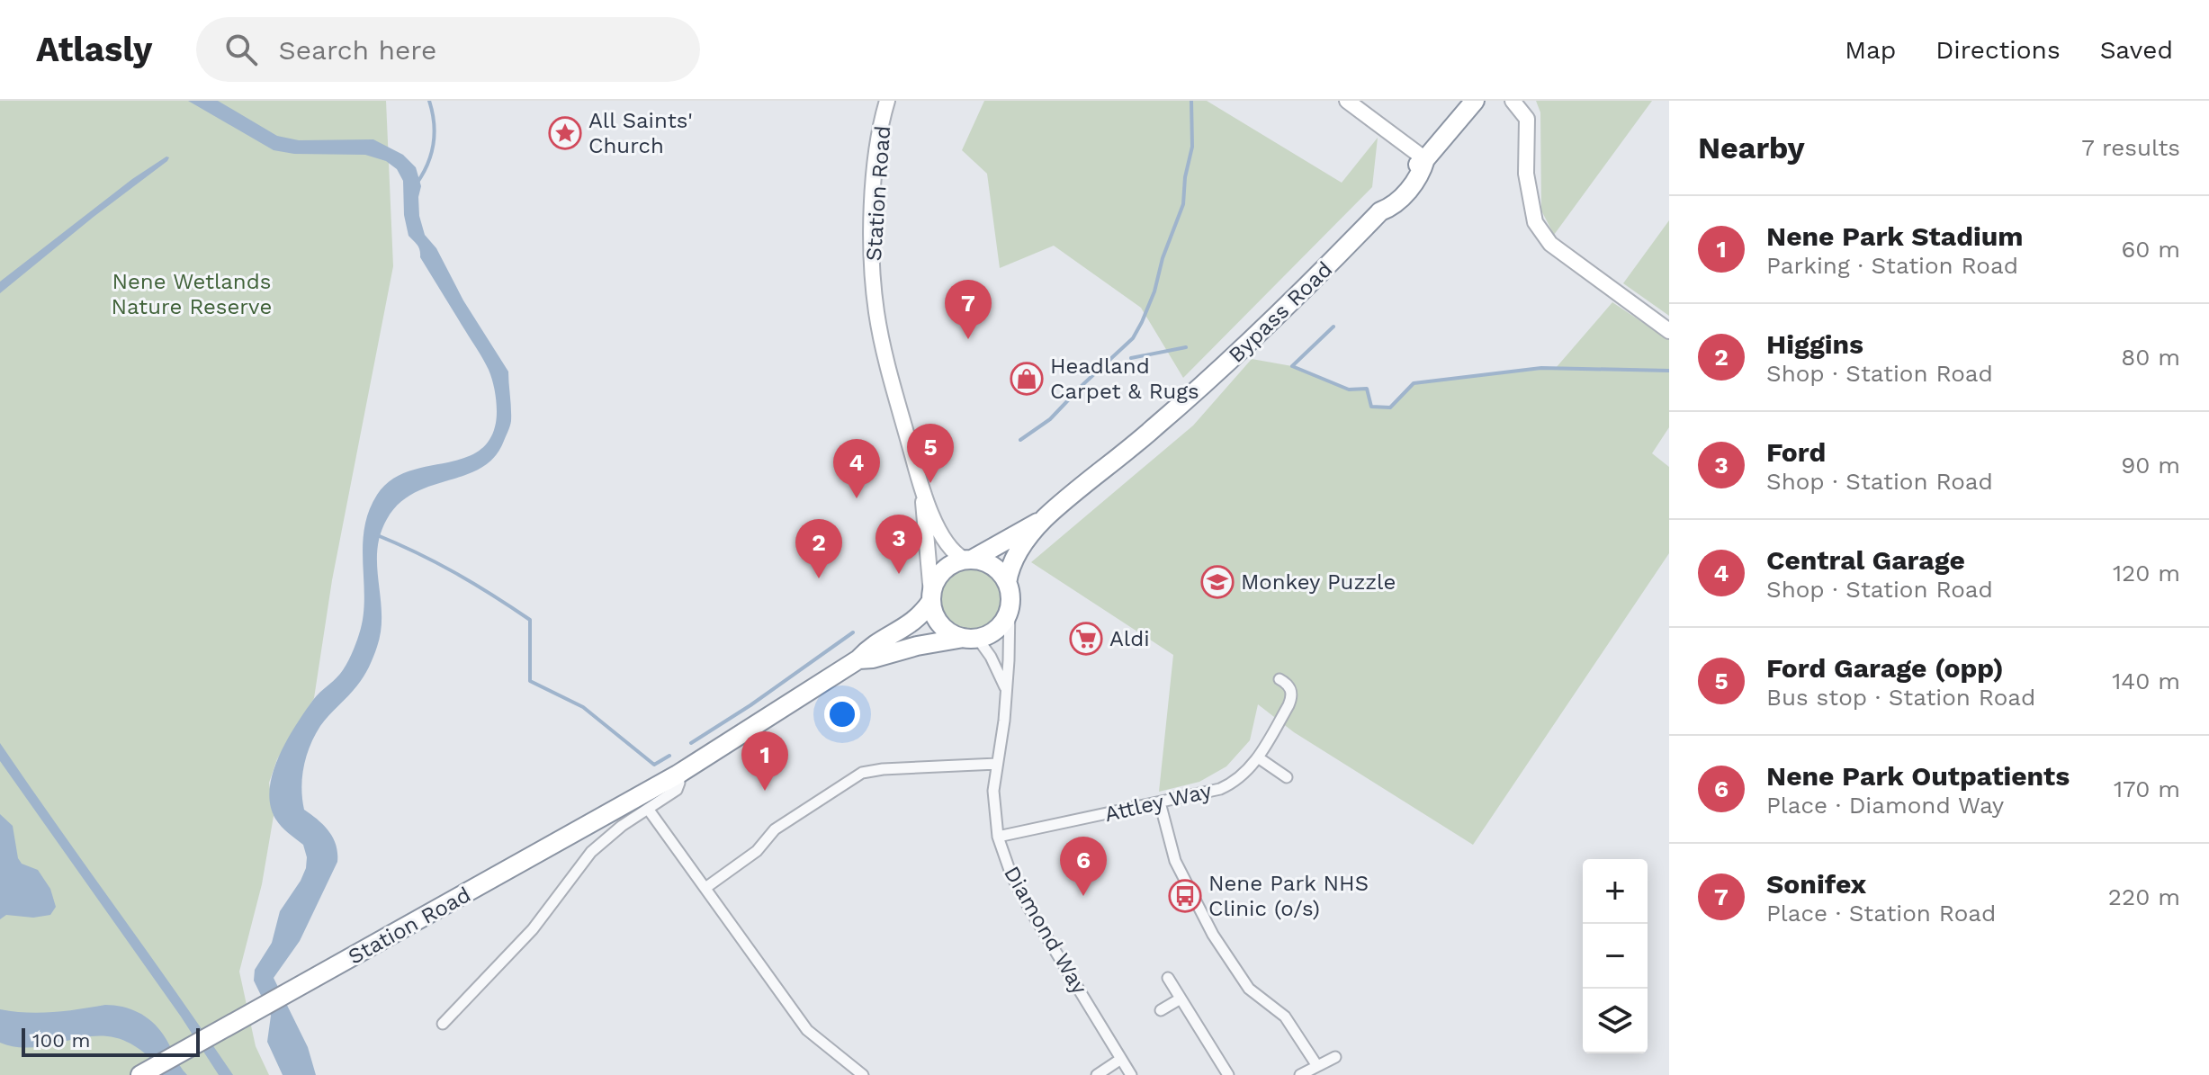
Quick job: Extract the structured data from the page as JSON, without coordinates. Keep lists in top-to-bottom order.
{
  "streets": {
    "highway": ["Station Road", "Bypass Road"],
    "street": ["Attley Way", "Diamond Way"]
  },
  "crossings": [
    ["Station Road", "Bypass Road"],
    ["Station Road", "Diamond Way"],
    ["Bypass Road", "Diamond Way"],
    ["Attley Way", "Diamond Way"]
  ],
  "parks": ["Nene Wetlands Nature Reserve"],
  "places": {
    "place": ["All Saints' Church"],
    "shop": ["Headland Carpet & Rugs"],
    "school or university": ["Monkey Puzzle"],
    "supermarket": ["Aldi"],
    "bus stop": ["Nene Park NHS Clinic (o/s)"]
  },
  "scale_bar": "100 m",
  "page": {
    "header": "Atlasly",
    "search": "Search here",
    "nav": ["Map", "Directions", "Saved"],
    "heading": ["Nearby", "7 results"],
    "list": [
      {
        "mark": "1",
        "name": "Nene Park Stadium",
        "note": "Parking · Station Road",
        "value": "60 m"
      },
      {
        "mark": "2",
        "name": "Higgins",
        "note": "Shop · Station Road",
        "value": "80 m"
      },
      {
        "mark": "3",
        "name": "Ford",
        "note": "Shop · Station Road",
        "value": "90 m"
      },
      {
        "mark": "4",
        "name": "Central Garage",
        "note": "Shop · Station Road",
        "value": "120 m"
      },
      {
        "mark": "5",
        "name": "Ford Garage (opp)",
        "note": "Bus stop · Station Road",
        "value": "140 m"
      },
      {
        "mark": "6",
        "name": "Nene Park Outpatients",
        "note": "Place · Diamond Way",
        "value": "170 m"
      },
      {
        "mark": "7",
        "name": "Sonifex",
        "note": "Place · Station Road",
        "value": "220 m"
      }
    ],
    "pins": [
      "7",
      "5",
      "4",
      "3",
      "2",
      "1",
      "6"
    ],
    "map_buttons": ["+", "−"],
    "scale": "100 m"
  }
}
